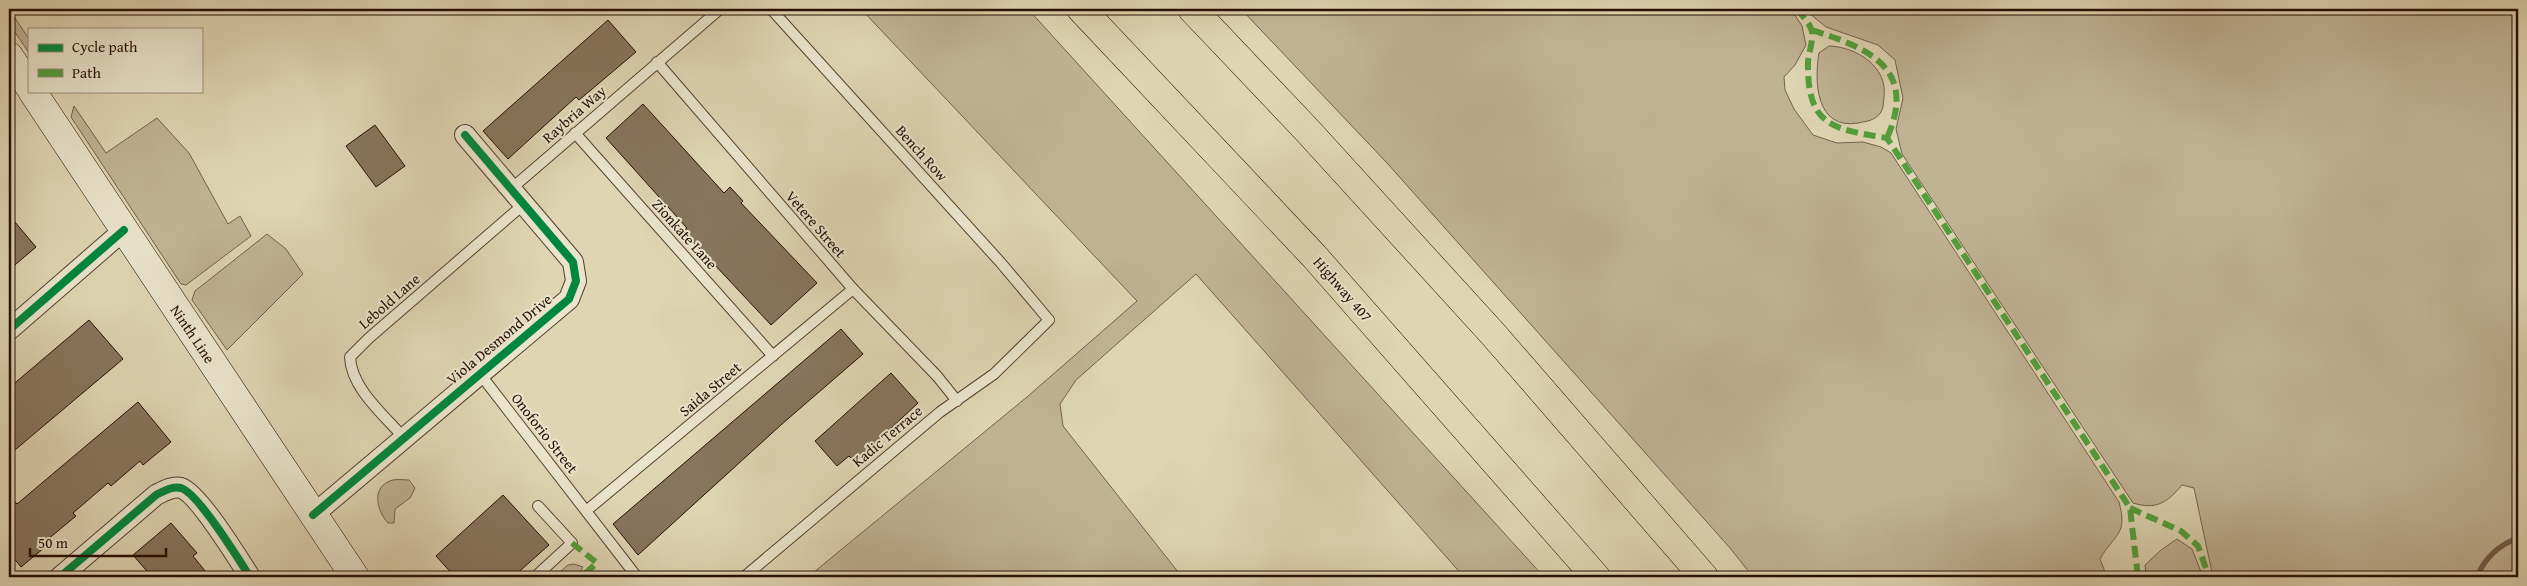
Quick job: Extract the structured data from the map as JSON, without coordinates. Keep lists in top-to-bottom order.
{
  "streets": {
    "highway": ["Highway 407"],
    "main road": ["Ninth Line"],
    "street": ["Viola Desmond Drive"],
    "lane": [
      "Raybria Way",
      "Bench Row",
      "Vetere Street",
      "Zionkate Lane",
      "Lebold Lane",
      "Saida Street",
      "Onoforio Street",
      "Kadic Terrace"
    ]
  },
  "crossings": [
    ["Raybria Way", "Vetere Street"],
    ["Raybria Way", "Zionkate Lane"],
    ["Raybria Way", "Viola Desmond Drive"],
    ["Bench Row", "Kadic Terrace"],
    ["Vetere Street", "Saida Street"],
    ["Vetere Street", "Kadic Terrace"],
    ["Zionkate Lane", "Saida Street"],
    ["Lebold Lane", "Viola Desmond Drive"],
    ["Ninth Line", "Viola Desmond Drive"],
    ["Viola Desmond Drive", "Onoforio Street"],
    ["Saida Street", "Onoforio Street"]
  ],
  "legend": ["Cycle path", "Path"],
  "scale_bar": "50 m"
}
